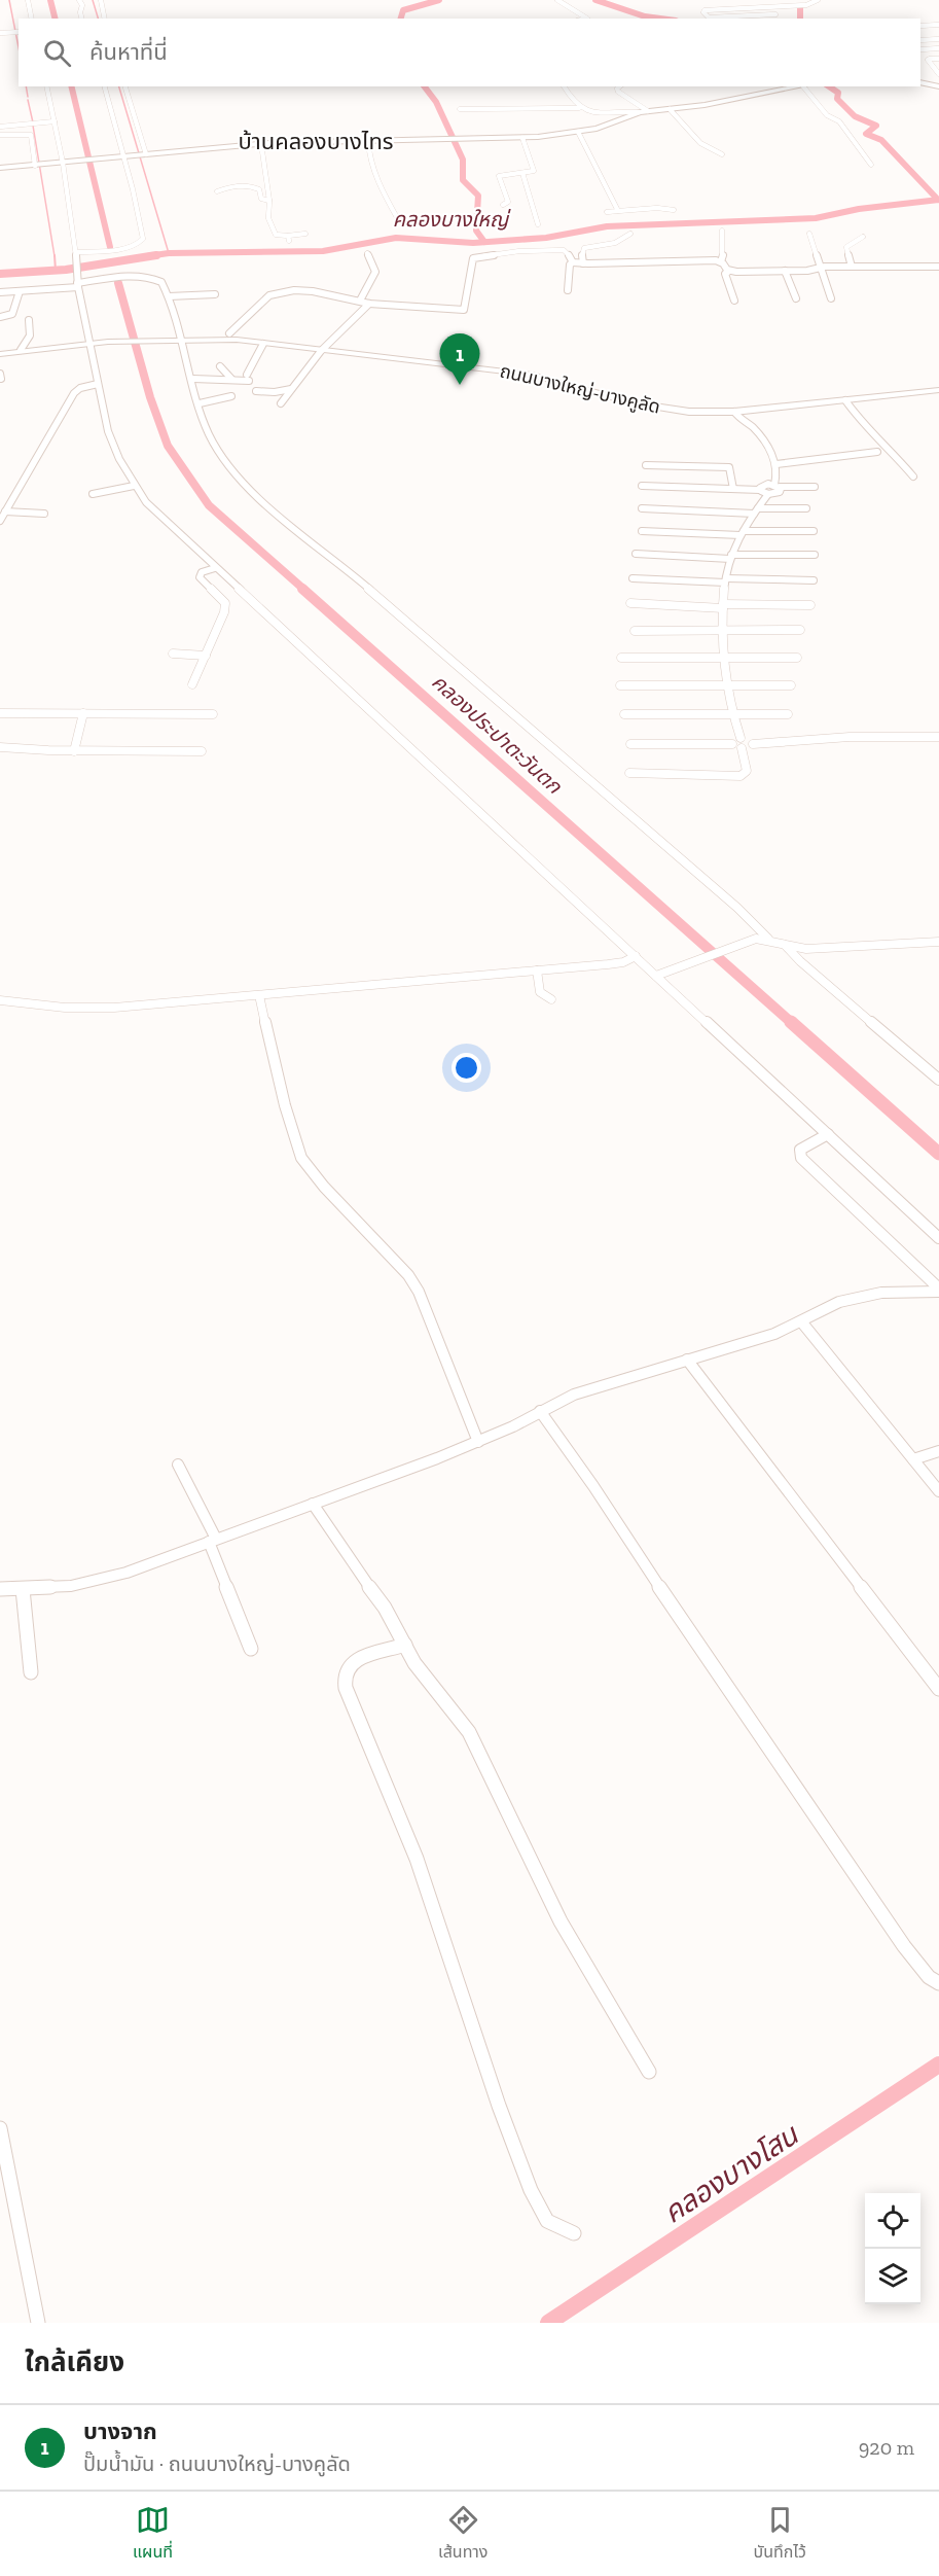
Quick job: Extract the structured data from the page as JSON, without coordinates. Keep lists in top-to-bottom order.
{
  "streets": {
    "street": ["ถนนบางใหญ่-บางคูลัด"]
  },
  "districts": ["บ้านคลองบางไทร"],
  "water": ["คลองบางใหญ่", "คลองประปาตะวันตก", "คลองบางโสน"],
  "page": {
    "search": "ค้นหาที่นี่",
    "pins": "1",
    "heading": "ใกล้เคียง",
    "list": [
      {
        "mark": "1",
        "name": "บางจาก",
        "note": "ปั๊มน้ำมัน · ถนนบางใหญ่-บางคูลัด",
        "value": "920 m"
      }
    ],
    "nav": ["แผนที่", "เส้นทาง", "บันทึกไว้"]
  }
}
